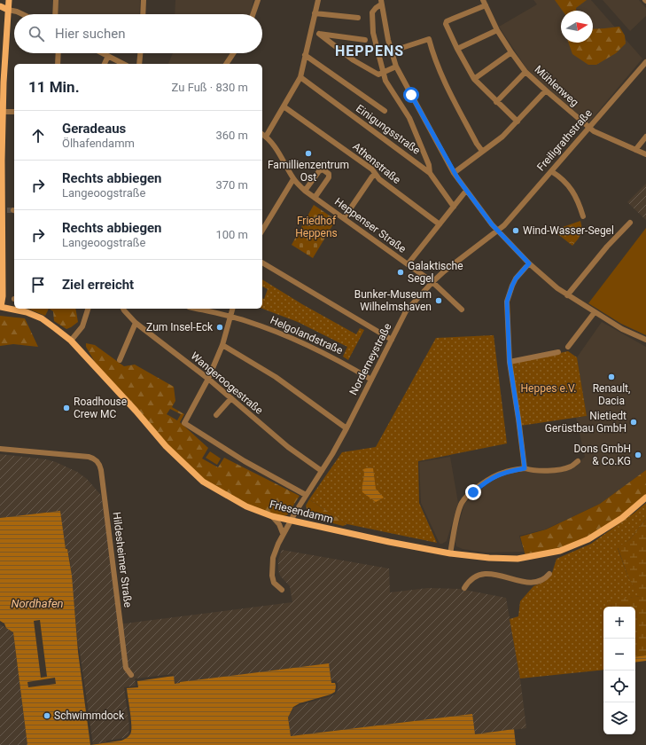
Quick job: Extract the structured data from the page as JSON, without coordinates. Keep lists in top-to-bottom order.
{
  "streets": {
    "main road": ["Friesendamm"],
    "street": [
      "Mühlenweg",
      "Einigungsstraße",
      "Freiligrathstraße",
      "Athenstraße",
      "Heppenser Straße",
      "Helgolandstraße",
      "Norderneystraße",
      "Wangeroogestraße",
      "Hildesheimer Straße"
    ]
  },
  "crossings": [
    ["Mühlenweg", "Freiligrathstraße"],
    ["Freiligrathstraße", "Norderneystraße"],
    ["Heppenser Straße", "Norderneystraße"],
    ["Helgolandstraße", "Norderneystraße"],
    ["Norderneystraße", "Wangeroogestraße"],
    ["Norderneystraße", "Friesendamm"]
  ],
  "districts": ["HEPPENS"],
  "water": ["Nordhafen"],
  "parks": ["Friedhof Heppens", "Heppes e.V."],
  "places": [
    "Famillienzentrum Ost",
    "Wind-Wasser-Segel",
    "Galaktische Segel",
    "Bunker-Museum Wilhelmshaven",
    "Zum Insel-Eck",
    "Renault, Dacia",
    "Roadhouse Crew MC",
    "Nietiedt Gerüstbau GmbH",
    "Dons GmbH & Co.KG",
    "Schwimmdock"
  ],
  "north": "right",
  "page": {
    "search": "Hier suchen",
    "heading": ["11 Min.", "Zu Fuß · 830 m"],
    "list": [
      ["Geradeaus", "Ölhafendamm", "360 m"],
      ["Rechts abbiegen", "Langeoogstraße", "370 m"],
      ["Rechts abbiegen", "Langeoogstraße", "100 m"],
      "Ziel erreicht"
    ],
    "map_buttons": ["+", "−"]
  }
}
